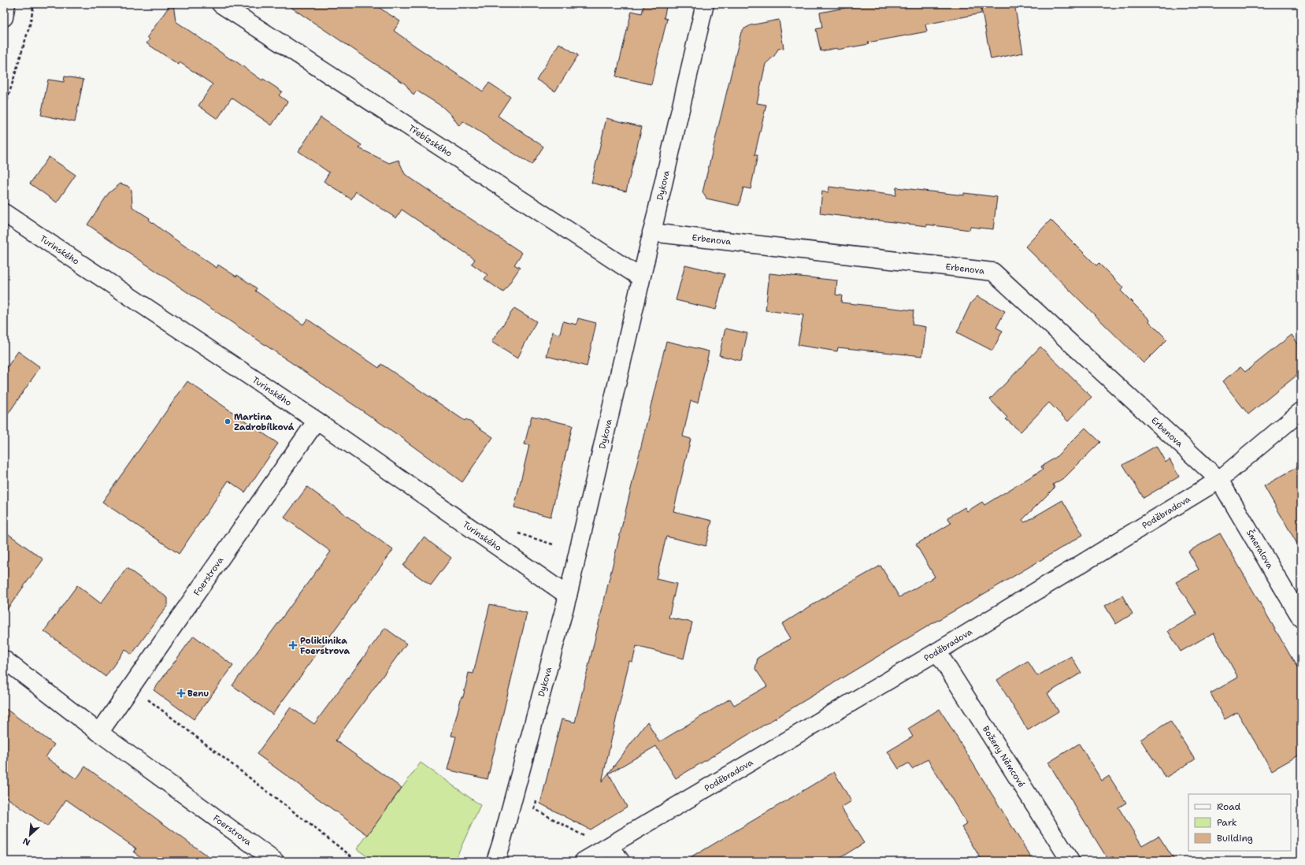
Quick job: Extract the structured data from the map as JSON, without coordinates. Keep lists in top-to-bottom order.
{
  "streets": {
    "street": [
      "Třebízského",
      "Dykova",
      "Erbenova",
      "Turinského",
      "Poděbradova",
      "Šmeralova",
      "Foerstrova",
      "Boženy Němcové"
    ]
  },
  "crossings": [
    ["Třebízského", "Dykova"],
    ["Dykova", "Erbenova"],
    ["Dykova", "Turinského"],
    ["Erbenova", "Poděbradova"],
    ["Erbenova", "Šmeralova"],
    ["Turinského", "Foerstrova"],
    ["Poděbradova", "Šmeralova"],
    ["Poděbradova", "Boženy Němcové"]
  ],
  "places": {
    "other": ["Martina Zadrobílková"],
    "health": ["Poliklinika Foerstrova", "Benu"]
  },
  "legend": ["Road", "Park", "Building"],
  "north": "bottom left"
}
